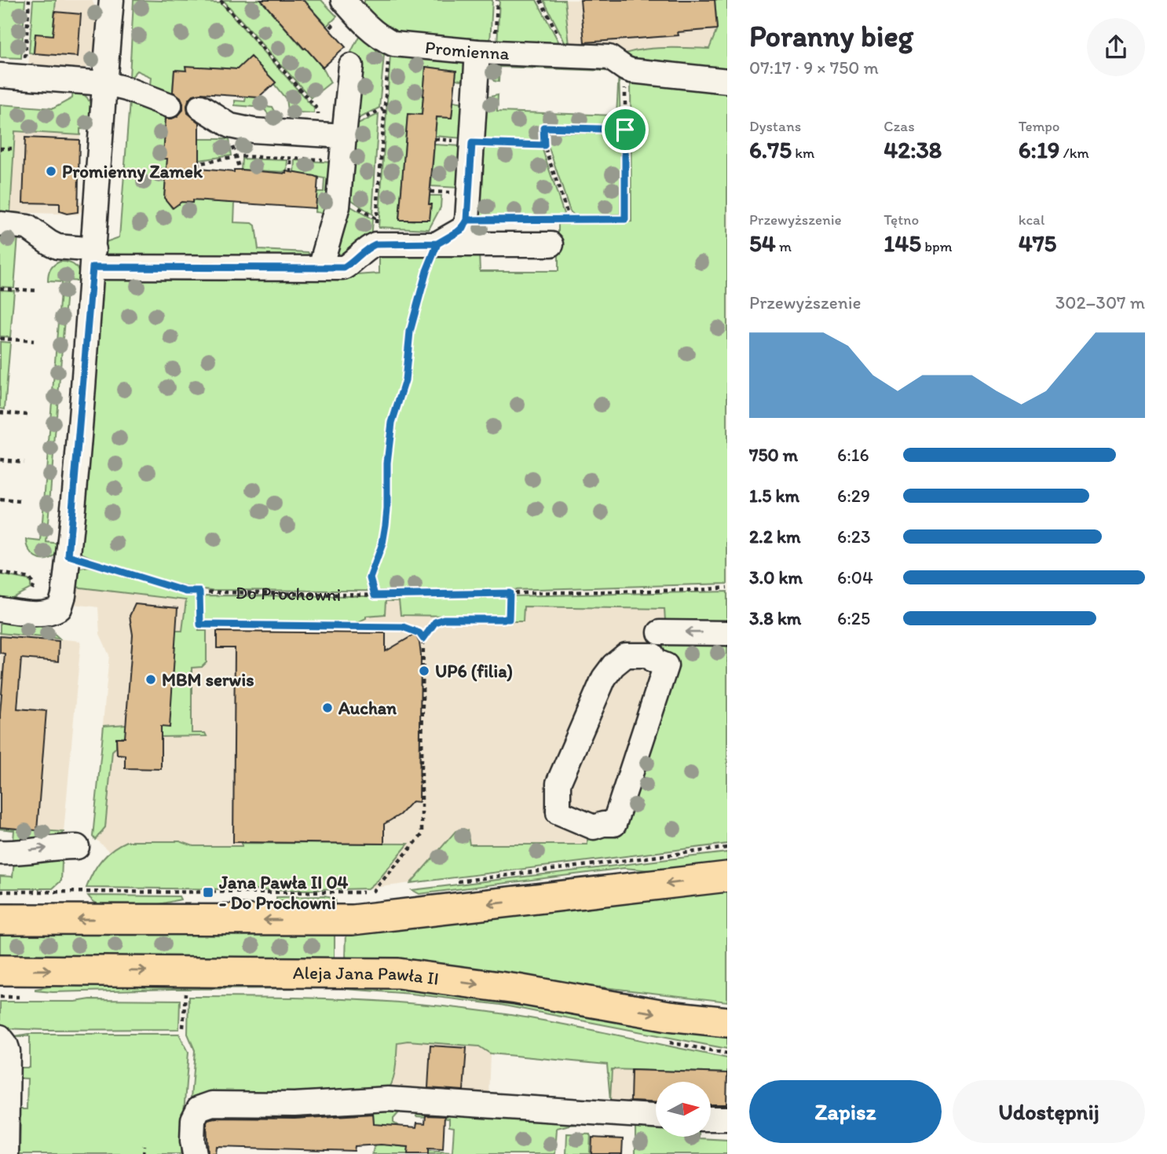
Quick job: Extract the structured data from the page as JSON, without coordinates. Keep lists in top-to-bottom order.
{
  "streets": {
    "main road": ["Aleja Jana Pawła II"],
    "street": ["Promienna"],
    "path": ["Do Prochowni"]
  },
  "places": {
    "other": [
      "Promienny Zamek",
      "UP6 (filia)",
      "MBM serwis",
      "Auchan"
    ],
    "transit": ["Jana Pawła II 04 - Do Prochowni"]
  },
  "north": "right",
  "page": {
    "heading": ["Poranny bieg", "07:17 · 9 × 750 m"],
    "stats": [
      ["Dystans", "6.75 km"],
      ["Czas", "42:38"],
      ["Tempo", "6:19 /km"],
      ["Przewyższenie", "54 m"],
      ["Tętno", "145 bpm"],
      ["kcal", "475"]
    ],
    "chart": ["Przewyższenie", "302–307 m"],
    "list": [
      {
        "name": "750 m",
        "note": "6:16"
      },
      {
        "name": "1.5 km",
        "note": "6:29"
      },
      {
        "name": "2.2 km",
        "note": "6:23"
      },
      {
        "name": "3.0 km",
        "note": "6:04"
      },
      {
        "name": "3.8 km",
        "note": "6:25"
      }
    ],
    "buttons": ["Zapisz", "Udostępnij"]
  }
}
